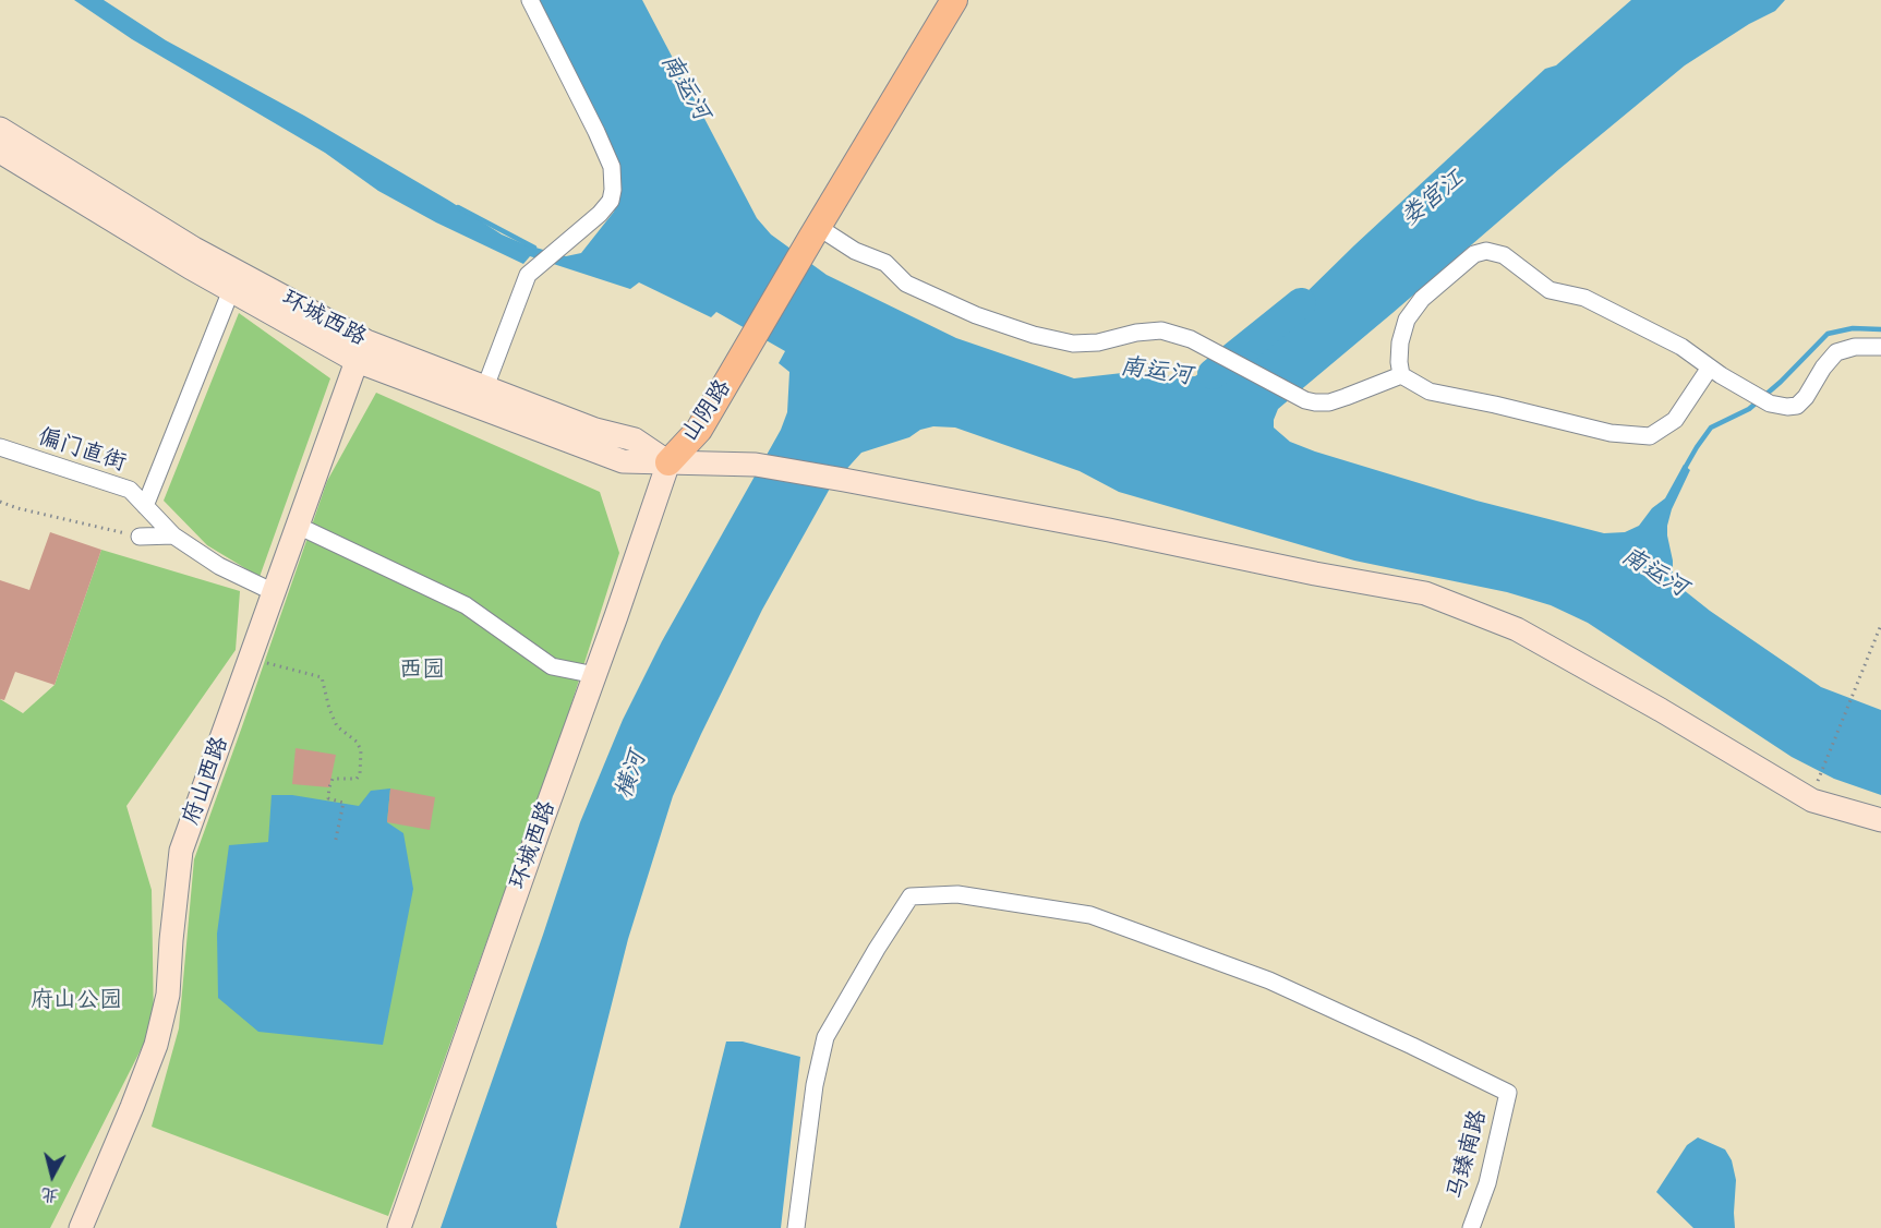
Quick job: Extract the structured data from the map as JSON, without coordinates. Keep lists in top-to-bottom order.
{
  "streets": {
    "main road": ["环城西路", "山阴路", "府山西路"],
    "street": ["偏门直街", "马臻南路"]
  },
  "crossings": [
    ["环城西路", "山阴路"],
    ["环城西路", "府山西路"],
    ["偏门直街", "府山西路"]
  ],
  "water": ["南运河", "娄宫江", "横河"],
  "parks": ["西园", "府山公园"],
  "north": "bottom"
}
